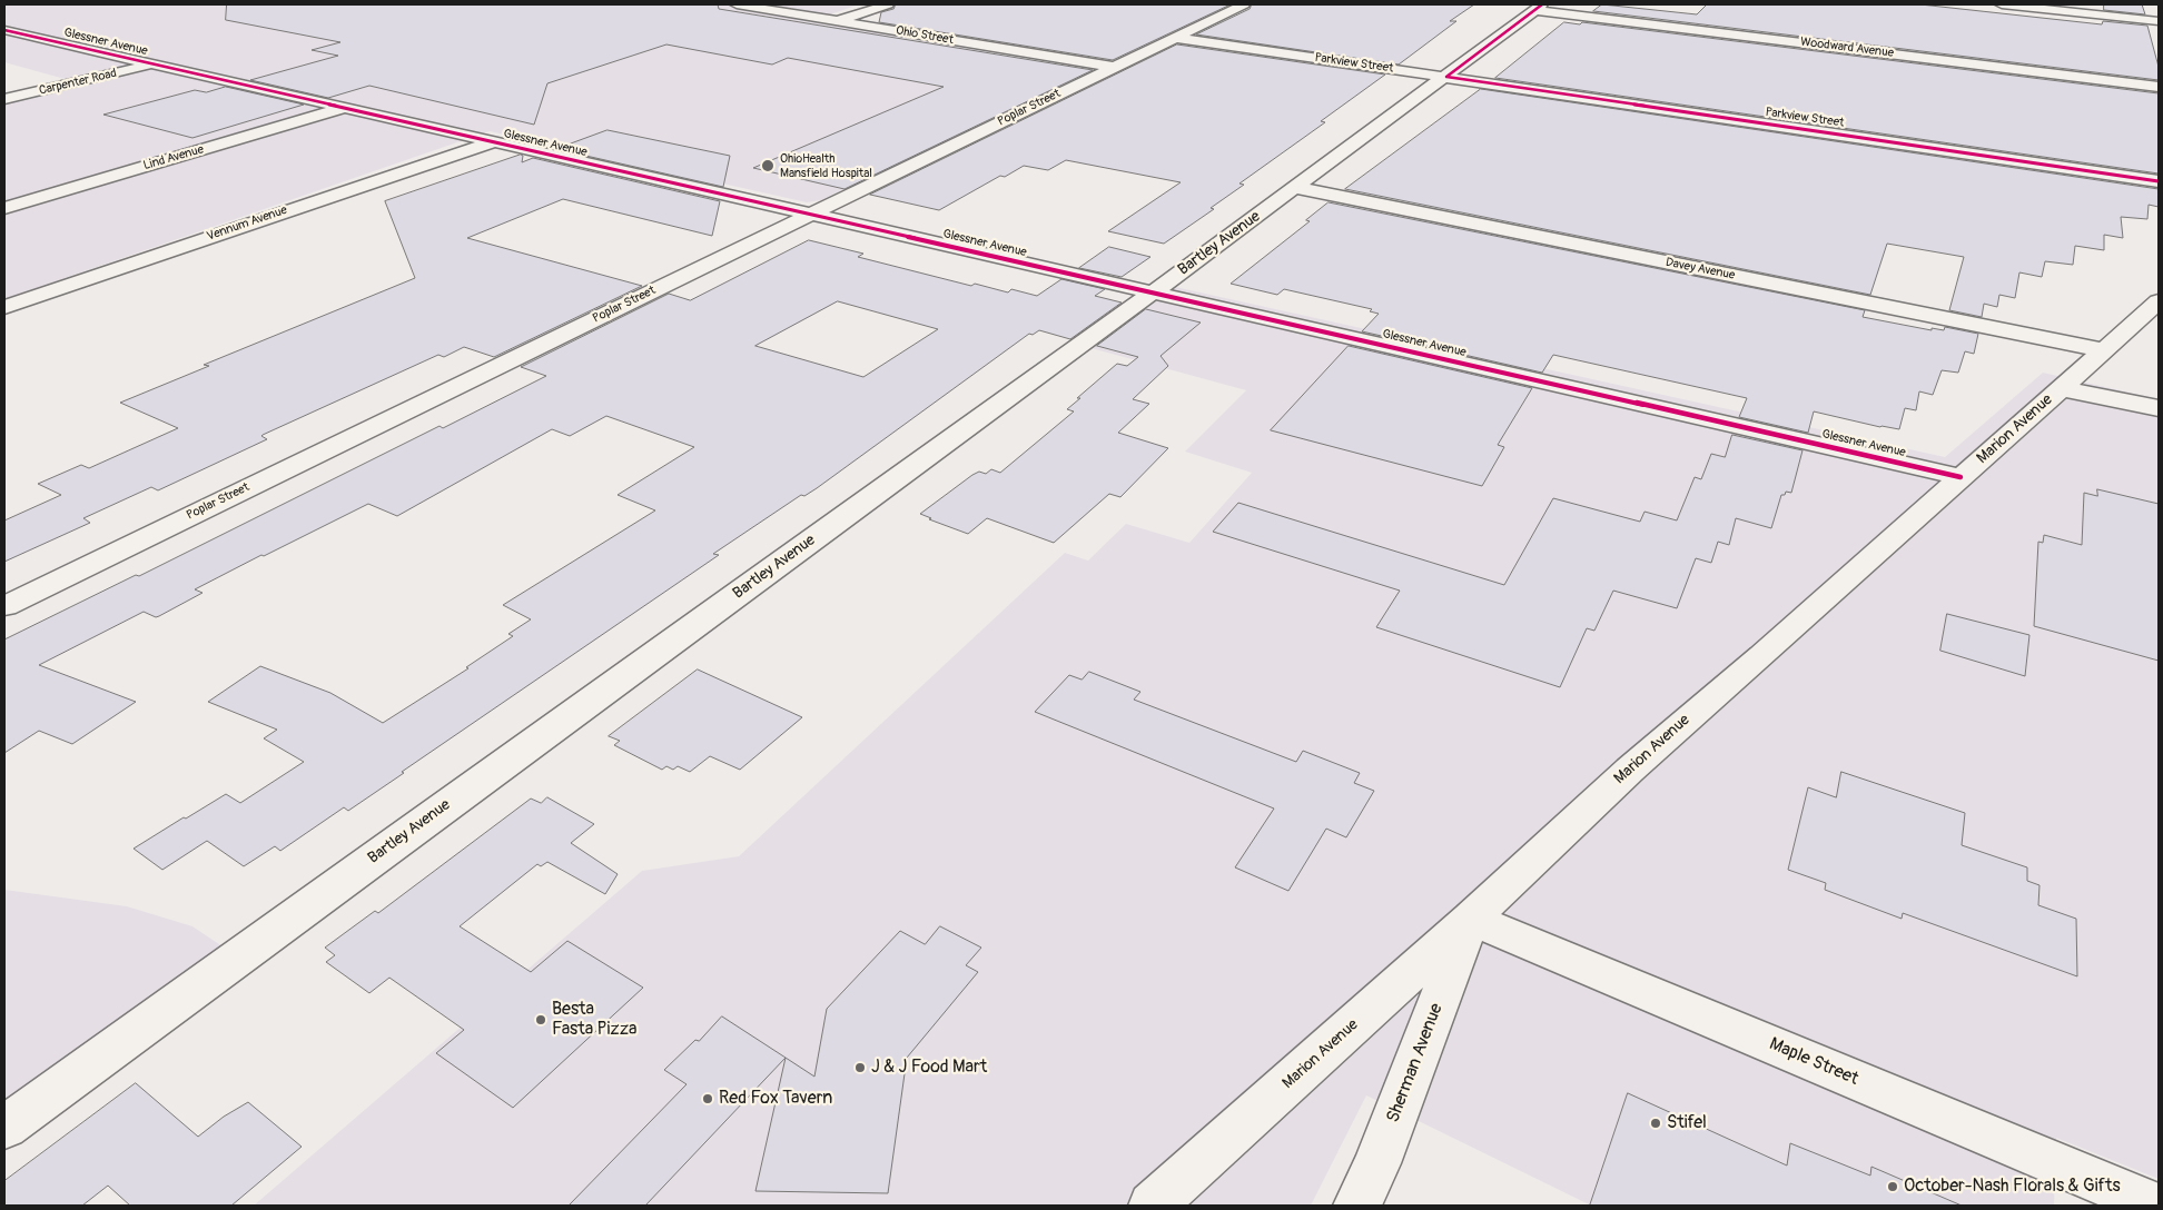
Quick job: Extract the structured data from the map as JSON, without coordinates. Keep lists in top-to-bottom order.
{
  "streets": {
    "street": [
      "Ohio Street",
      "Glessner Avenue",
      "Woodward Avenue",
      "Parkview Street",
      "Carpenter Road",
      "Poplar Street",
      "Lind Avenue",
      "Vennum Avenue",
      "Bartley Avenue",
      "Davey Avenue",
      "Marion Avenue",
      "Maple Street",
      "Sherman Avenue"
    ]
  },
  "crossings": [
    ["Ohio Street", "Poplar Street"],
    ["Glessner Avenue", "Carpenter Road"],
    ["Glessner Avenue", "Poplar Street"],
    ["Glessner Avenue", "Lind Avenue"],
    ["Glessner Avenue", "Vennum Avenue"],
    ["Glessner Avenue", "Bartley Avenue"],
    ["Glessner Avenue", "Marion Avenue"],
    ["Woodward Avenue", "Bartley Avenue"],
    ["Parkview Street", "Poplar Street"],
    ["Parkview Street", "Bartley Avenue"],
    ["Bartley Avenue", "Davey Avenue"],
    ["Davey Avenue", "Marion Avenue"],
    ["Marion Avenue", "Maple Street"],
    ["Marion Avenue", "Sherman Avenue"],
    ["Maple Street", "Sherman Avenue"]
  ],
  "places": [
    "OhioHealth Mansfield Hospital",
    "Besta Fasta Pizza",
    "J & J Food Mart",
    "Red Fox Tavern",
    "Stifel",
    "October-Nash Florals & Gifts"
  ]
}
